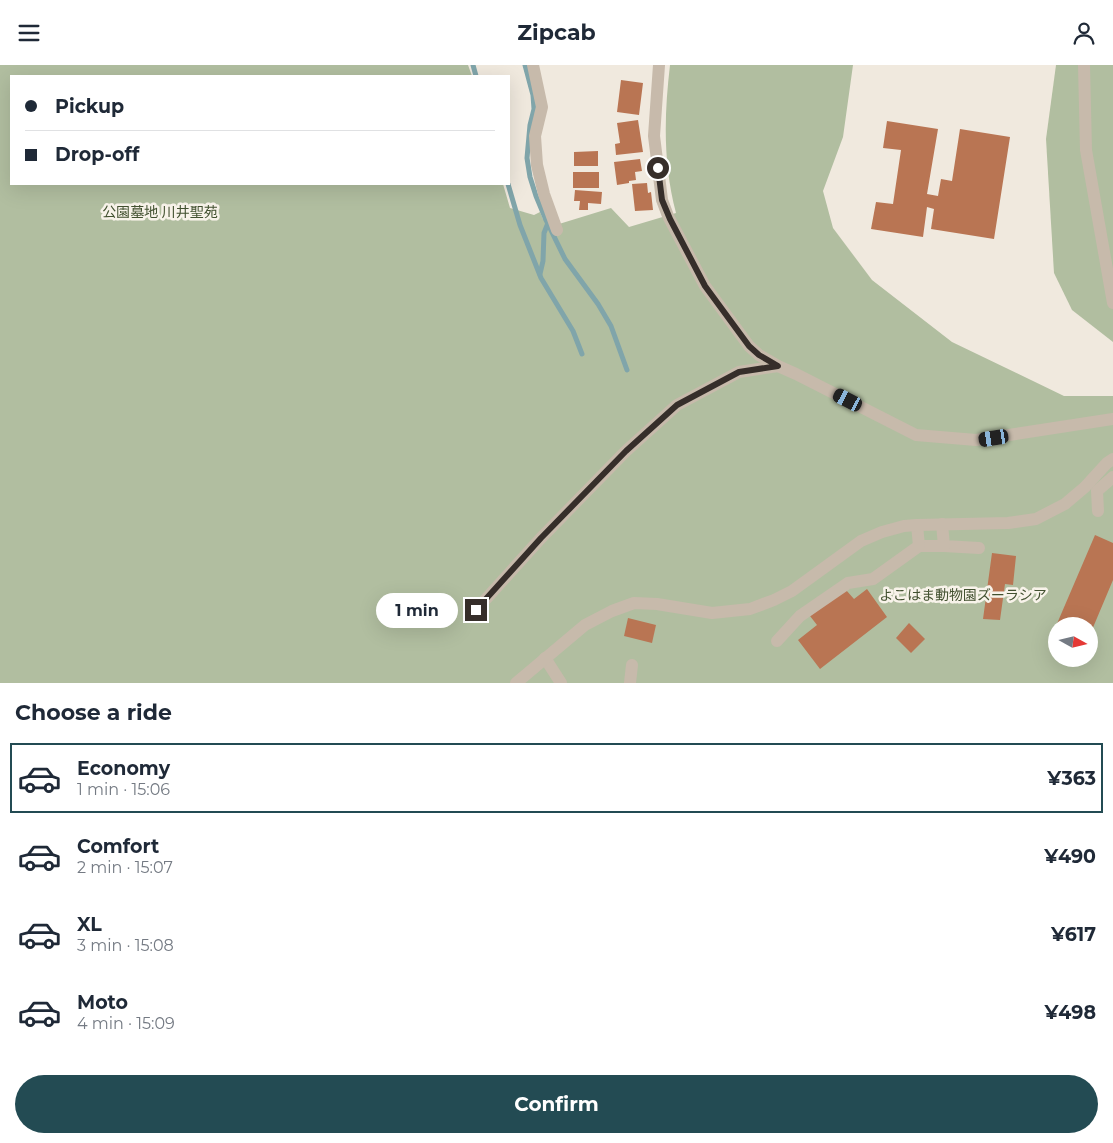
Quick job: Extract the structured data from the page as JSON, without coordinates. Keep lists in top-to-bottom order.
{
  "parks": ["公園墓地 川井聖苑", "よこはま動物園ズーラシア"],
  "north": "right",
  "page": {
    "header": "Zipcab",
    "banner": ["Pickup", "Drop-off"],
    "bubble": "1 min",
    "heading": "Choose a ride",
    "list": [
      {
        "name": "Economy",
        "note": "1 min · 15:06",
        "value": "¥363"
      },
      {
        "name": "Comfort",
        "note": "2 min · 15:07",
        "value": "¥490"
      },
      {
        "name": "XL",
        "note": "3 min · 15:08",
        "value": "¥617"
      },
      {
        "name": "Moto",
        "note": "4 min · 15:09",
        "value": "¥498"
      }
    ],
    "buttons": "Confirm"
  }
}
